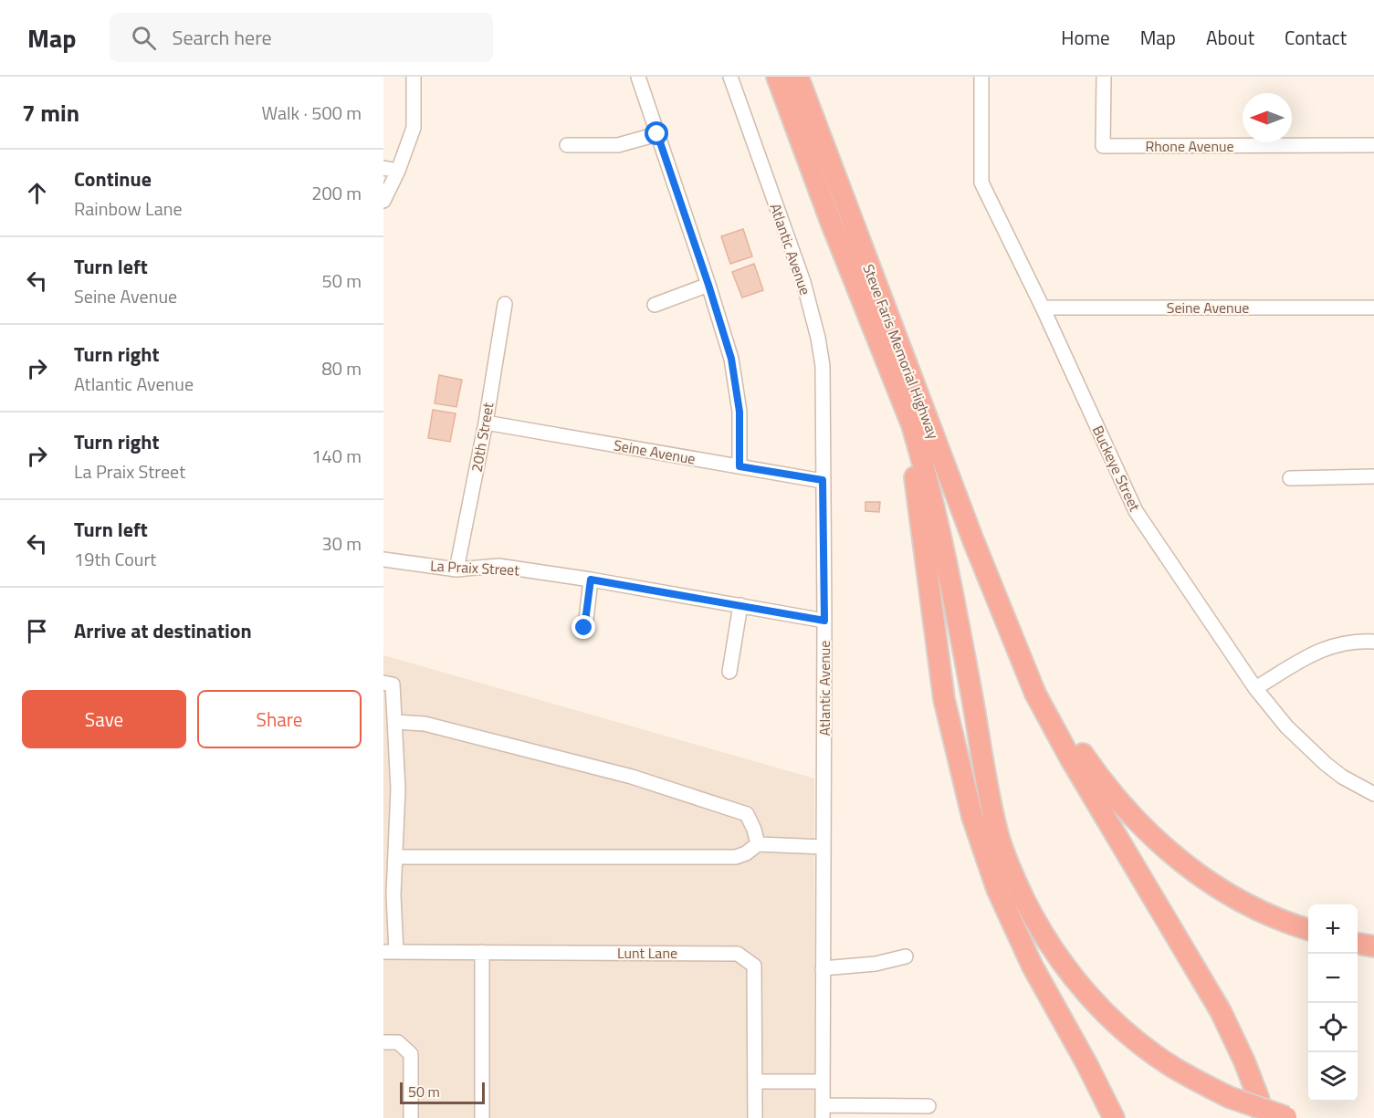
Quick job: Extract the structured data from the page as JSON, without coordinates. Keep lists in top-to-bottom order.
{
  "streets": {
    "highway": ["Steve Faris Memorial Highway"],
    "street": [
      "Rhone Avenue",
      "Atlantic Avenue",
      "Seine Avenue",
      "20th Street",
      "Buckeye Street",
      "La Praix Street",
      "Lunt Lane"
    ]
  },
  "crossings": [
    ["Atlantic Avenue", "Seine Avenue"],
    ["Atlantic Avenue", "La Praix Street"],
    ["Seine Avenue", "20th Street"],
    ["Seine Avenue", "Buckeye Street"],
    ["20th Street", "La Praix Street"]
  ],
  "scale_bar": "50 m",
  "north": "left",
  "page": {
    "header": "Map",
    "search": "Search here",
    "nav": [
      "Home",
      "Map",
      "About",
      "Contact"
    ],
    "heading": ["7 min", "Walk · 500 m"],
    "list": [
      ["Continue", "Rainbow Lane", "200 m"],
      ["Turn left", "Seine Avenue", "50 m"],
      ["Turn right", "Atlantic Avenue", "80 m"],
      ["Turn right", "La Praix Street", "140 m"],
      ["Turn left", "19th Court", "30 m"],
      "Arrive at destination"
    ],
    "buttons": ["Save", "Share"],
    "map_buttons": ["+", "−"],
    "scale": "50 m"
  }
}
